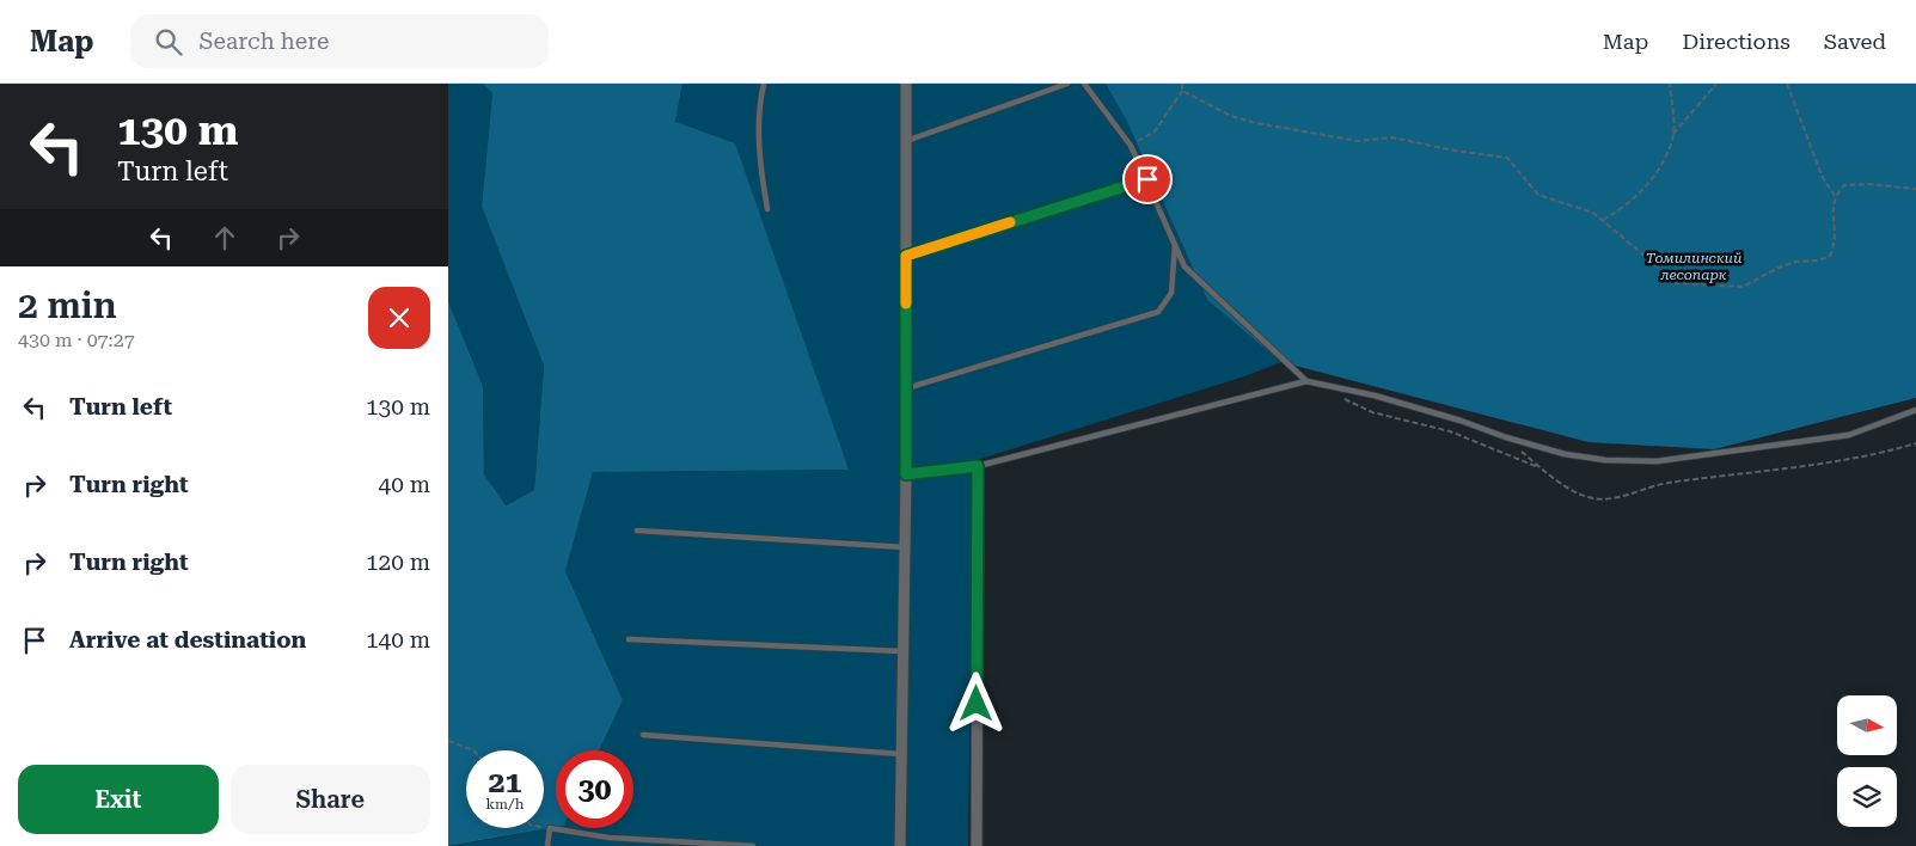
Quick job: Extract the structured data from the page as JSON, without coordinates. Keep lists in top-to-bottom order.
{
  "parks": ["Томилинский лесопарк"],
  "north": "right",
  "page": {
    "header": "Map",
    "search": "Search here",
    "nav": ["Map", "Directions", "Saved"],
    "turn": ["130 m", "Turn left"],
    "heading": ["2 min", "430 m · 07:27"],
    "list": [
      {
        "name": "Turn left",
        "value": "130 m"
      },
      {
        "name": "Turn right",
        "value": "40 m"
      },
      {
        "name": "Turn right",
        "value": "120 m"
      },
      {
        "name": "Arrive at destination",
        "value": "140 m"
      }
    ],
    "speed": "21 km/h",
    "limit": "30",
    "buttons": ["Exit", "Share"]
  }
}
